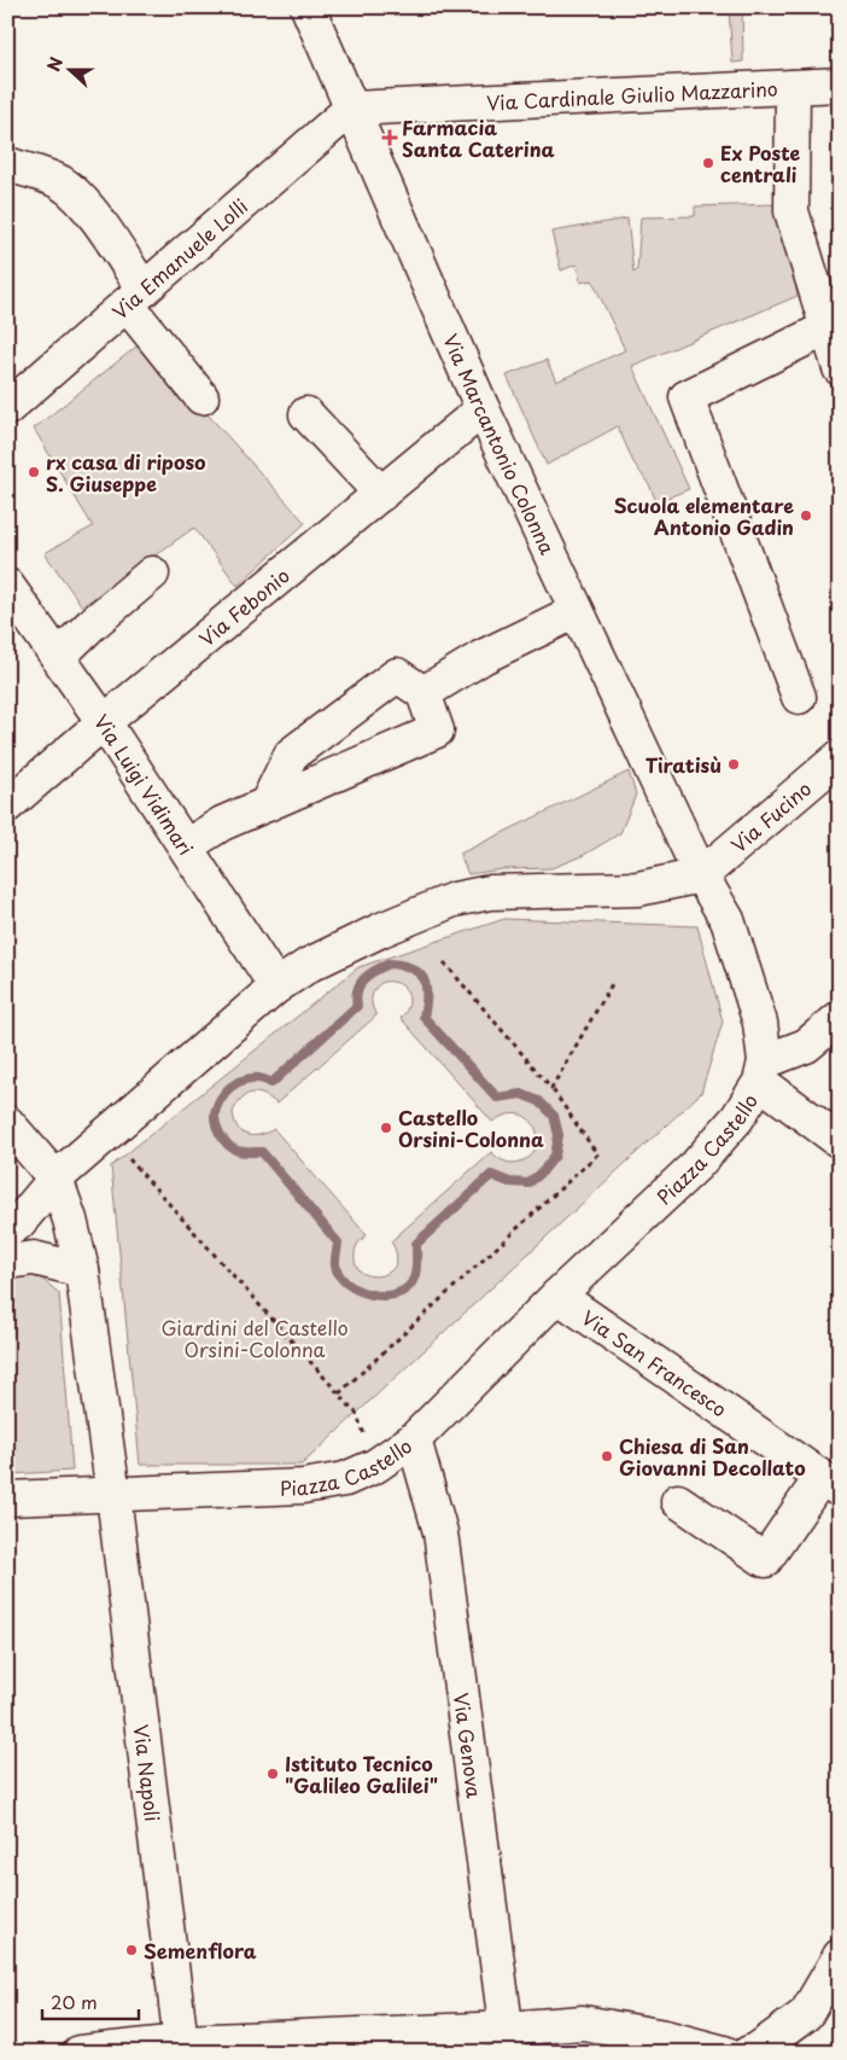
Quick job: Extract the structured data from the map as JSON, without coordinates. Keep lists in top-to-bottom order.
{
  "streets": {
    "street": [
      "Via Cardinale Giulio Mazzarino",
      "Via Emanuele Lolli",
      "Via Marcantonio Colonna",
      "Via Febonio",
      "Via Luigi Vidimari",
      "Via Fucino",
      "Piazza Castello",
      "Via San Francesco",
      "Via Genova",
      "Via Napoli"
    ]
  },
  "crossings": [
    ["Via Cardinale Giulio Mazzarino", "Via Emanuele Lolli"],
    ["Via Cardinale Giulio Mazzarino", "Via Marcantonio Colonna"],
    ["Via Emanuele Lolli", "Via Marcantonio Colonna"],
    ["Via Marcantonio Colonna", "Via Febonio"],
    ["Via Marcantonio Colonna", "Via Fucino"],
    ["Via Febonio", "Via Luigi Vidimari"],
    ["Piazza Castello", "Via San Francesco"],
    ["Piazza Castello", "Via Genova"],
    ["Piazza Castello", "Via Napoli"]
  ],
  "parks": ["Giardini del Castello Orsini-Colonna"],
  "places": {
    "health": ["Farmacia Santa Caterina"],
    "other": [
      "Ex Poste centrali",
      "rx casa di riposo S. Giuseppe",
      "Scuola elementare Antonio Gadin",
      "Tiratisù",
      "Castello Orsini-Colonna",
      "Chiesa di San Giovanni Decollato",
      "Istituto Tecnico \"Galileo Galilei\"",
      "Semenflora"
    ]
  },
  "scale_bar": "20 m",
  "north": "left"
}
